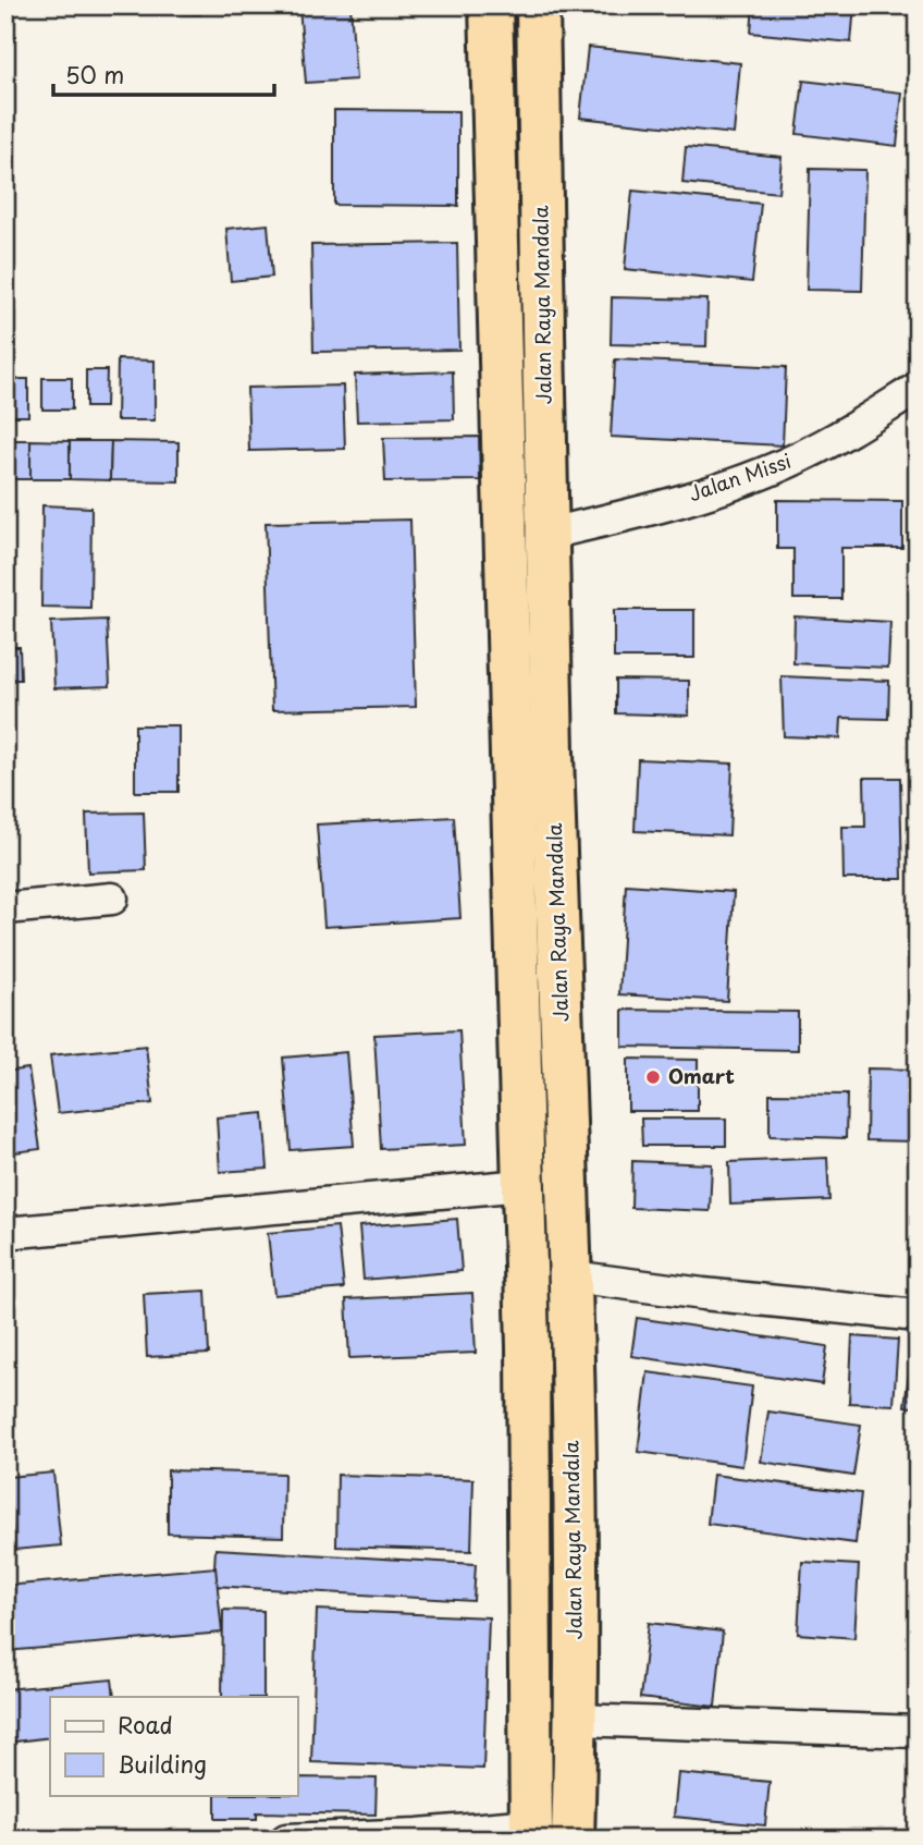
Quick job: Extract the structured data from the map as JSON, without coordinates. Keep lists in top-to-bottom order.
{
  "streets": {
    "highway": ["Jalan Raya Mandala"],
    "street": ["Jalan Missi"]
  },
  "crossings": [
    ["Jalan Raya Mandala", "Jalan Missi"]
  ],
  "places": ["Omart"],
  "legend": ["Road", "Building"],
  "scale_bar": "50 m"
}
